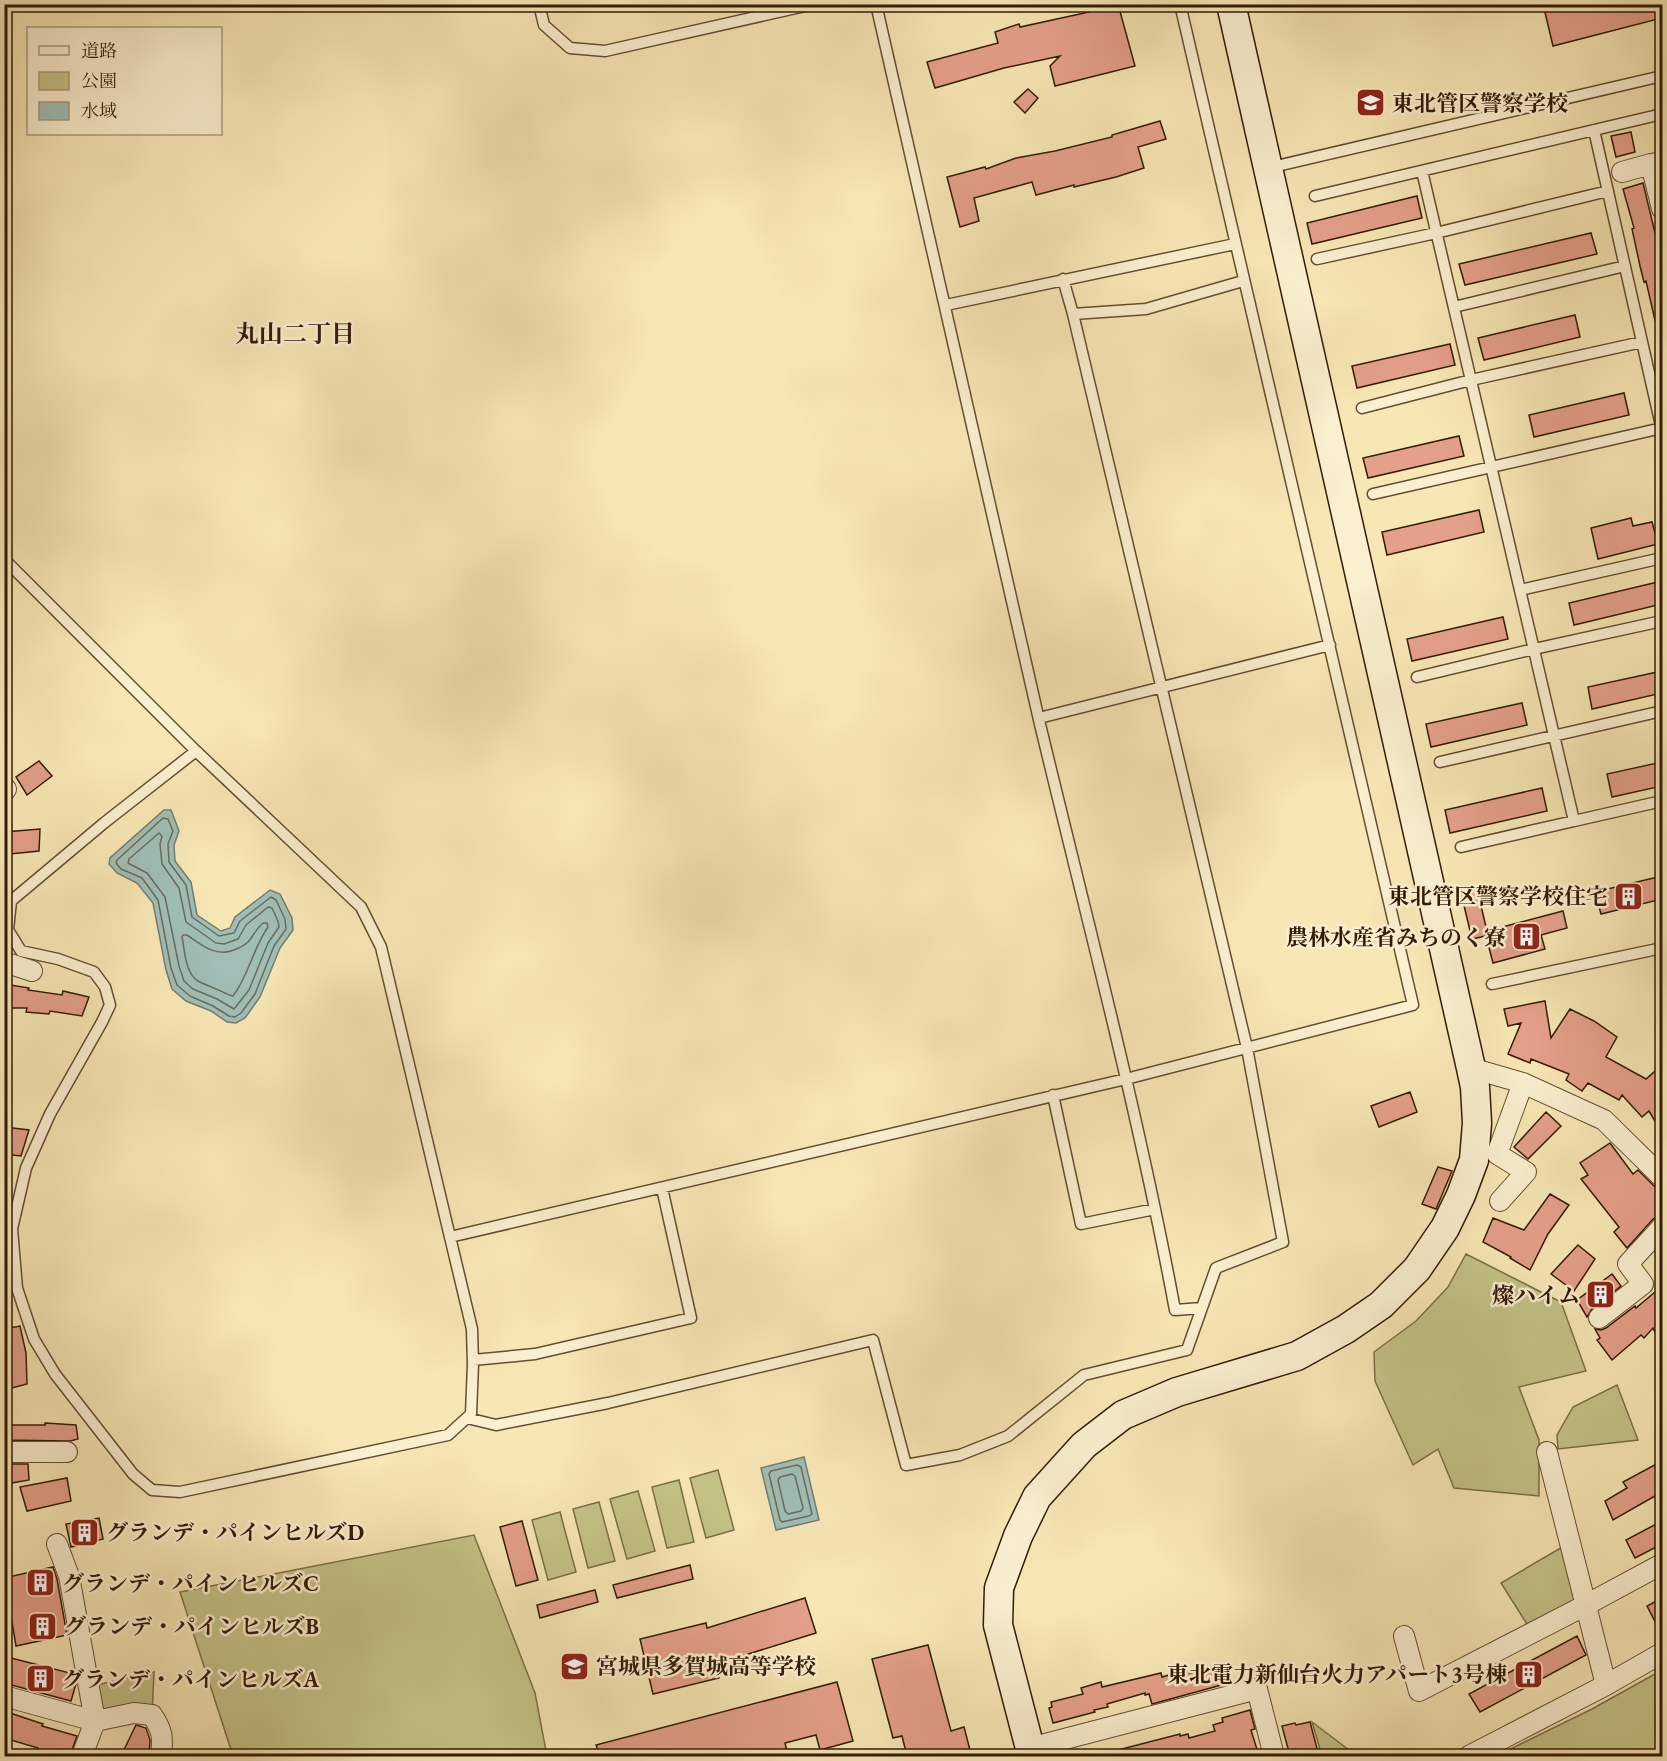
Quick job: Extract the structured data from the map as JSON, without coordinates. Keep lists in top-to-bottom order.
{
  "districts": ["丸山二丁目"],
  "places": {
    "school or university": ["東北管区警察学校", "宮城県多賀城高等学校"],
    "building": [
      "東北管区警察学校住宅",
      "農林水産省みちのく寮",
      "燦ハイム",
      "グランデ・パインヒルズD",
      "グランデ・パインヒルズC",
      "グランデ・パインヒルズB",
      "東北電力新仙台火力アパート3号棟",
      "グランデ・パインヒルズA"
    ]
  },
  "legend": ["道路", "公園", "水域"]
}
